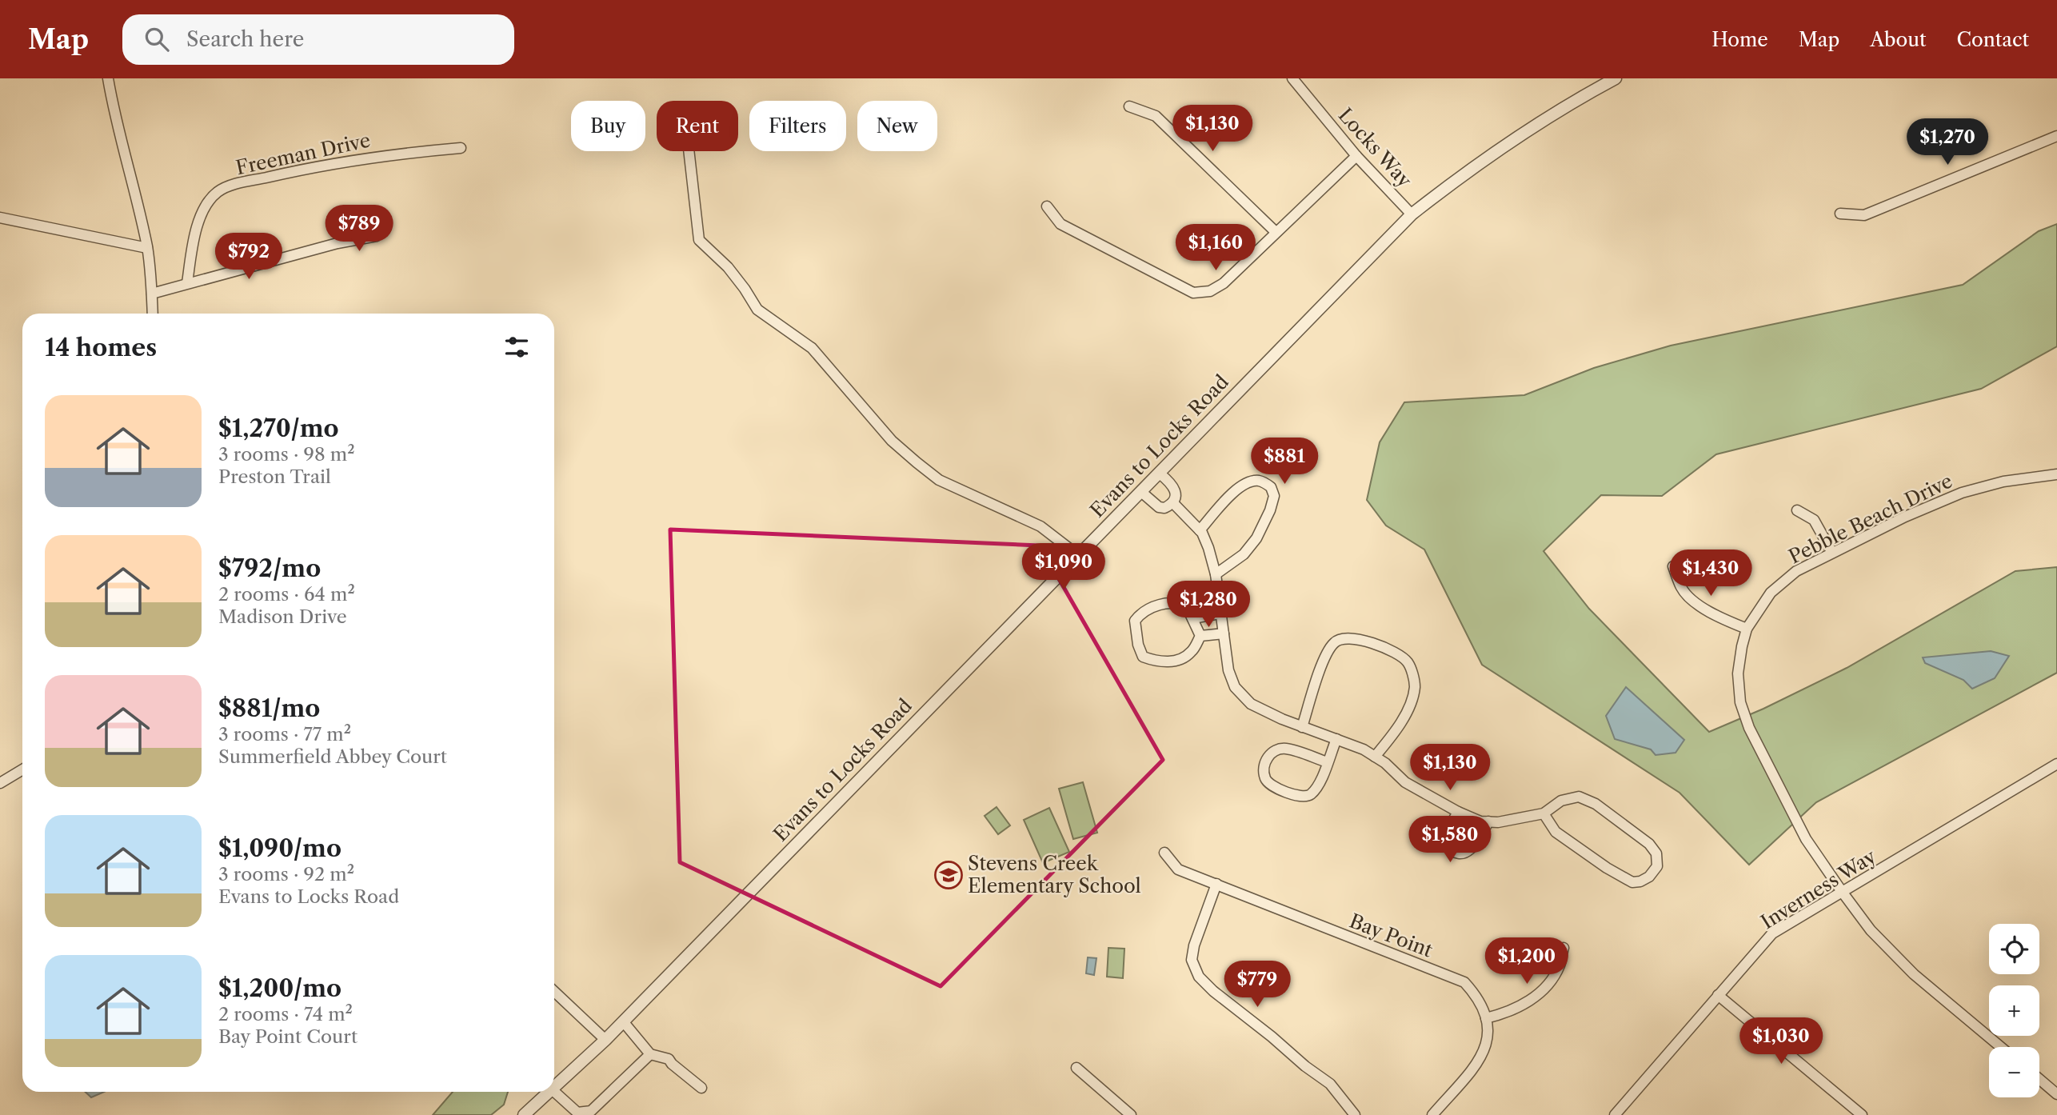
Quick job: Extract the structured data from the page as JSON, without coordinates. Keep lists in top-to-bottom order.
{
  "streets": {
    "street": [
      "Locks Way",
      "Freeman Drive",
      "Evans to Locks Road",
      "Pebble Beach Drive",
      "Inverness Way",
      "Bay Point"
    ]
  },
  "crossings": [
    ["Locks Way", "Evans to Locks Road"],
    ["Pebble Beach Drive", "Inverness Way"]
  ],
  "places": {
    "school or university": ["Stevens Creek Elementary School"]
  },
  "page": {
    "header": "Map",
    "search": "Search here",
    "nav": [
      "Home",
      "Map",
      "About",
      "Contact"
    ],
    "chip": [
      "Buy",
      "Rent",
      "Filters",
      "New"
    ],
    "price": [
      "$1,130",
      "$1,270",
      "$789",
      "$1,160",
      "$792",
      "$881",
      "$1,090",
      "$1,430",
      "$1,280",
      "$1,130",
      "$1,580",
      "$1,200",
      "$779",
      "$1,030"
    ],
    "heading": "14 homes",
    "list": [
      {
        "name": "$1,270/mo",
        "note": "3 rooms · 98 m² · Preston Trail"
      },
      {
        "name": "$792/mo",
        "note": "2 rooms · 64 m² · Madison Drive"
      },
      {
        "name": "$881/mo",
        "note": "3 rooms · 77 m² · Summerfield Abbey Court"
      },
      {
        "name": "$1,090/mo",
        "note": "3 rooms · 92 m² · Evans to Locks Road"
      },
      {
        "name": "$1,200/mo",
        "note": "2 rooms · 74 m² · Bay Point Court"
      }
    ],
    "map_buttons": ["+", "−"]
  }
}
